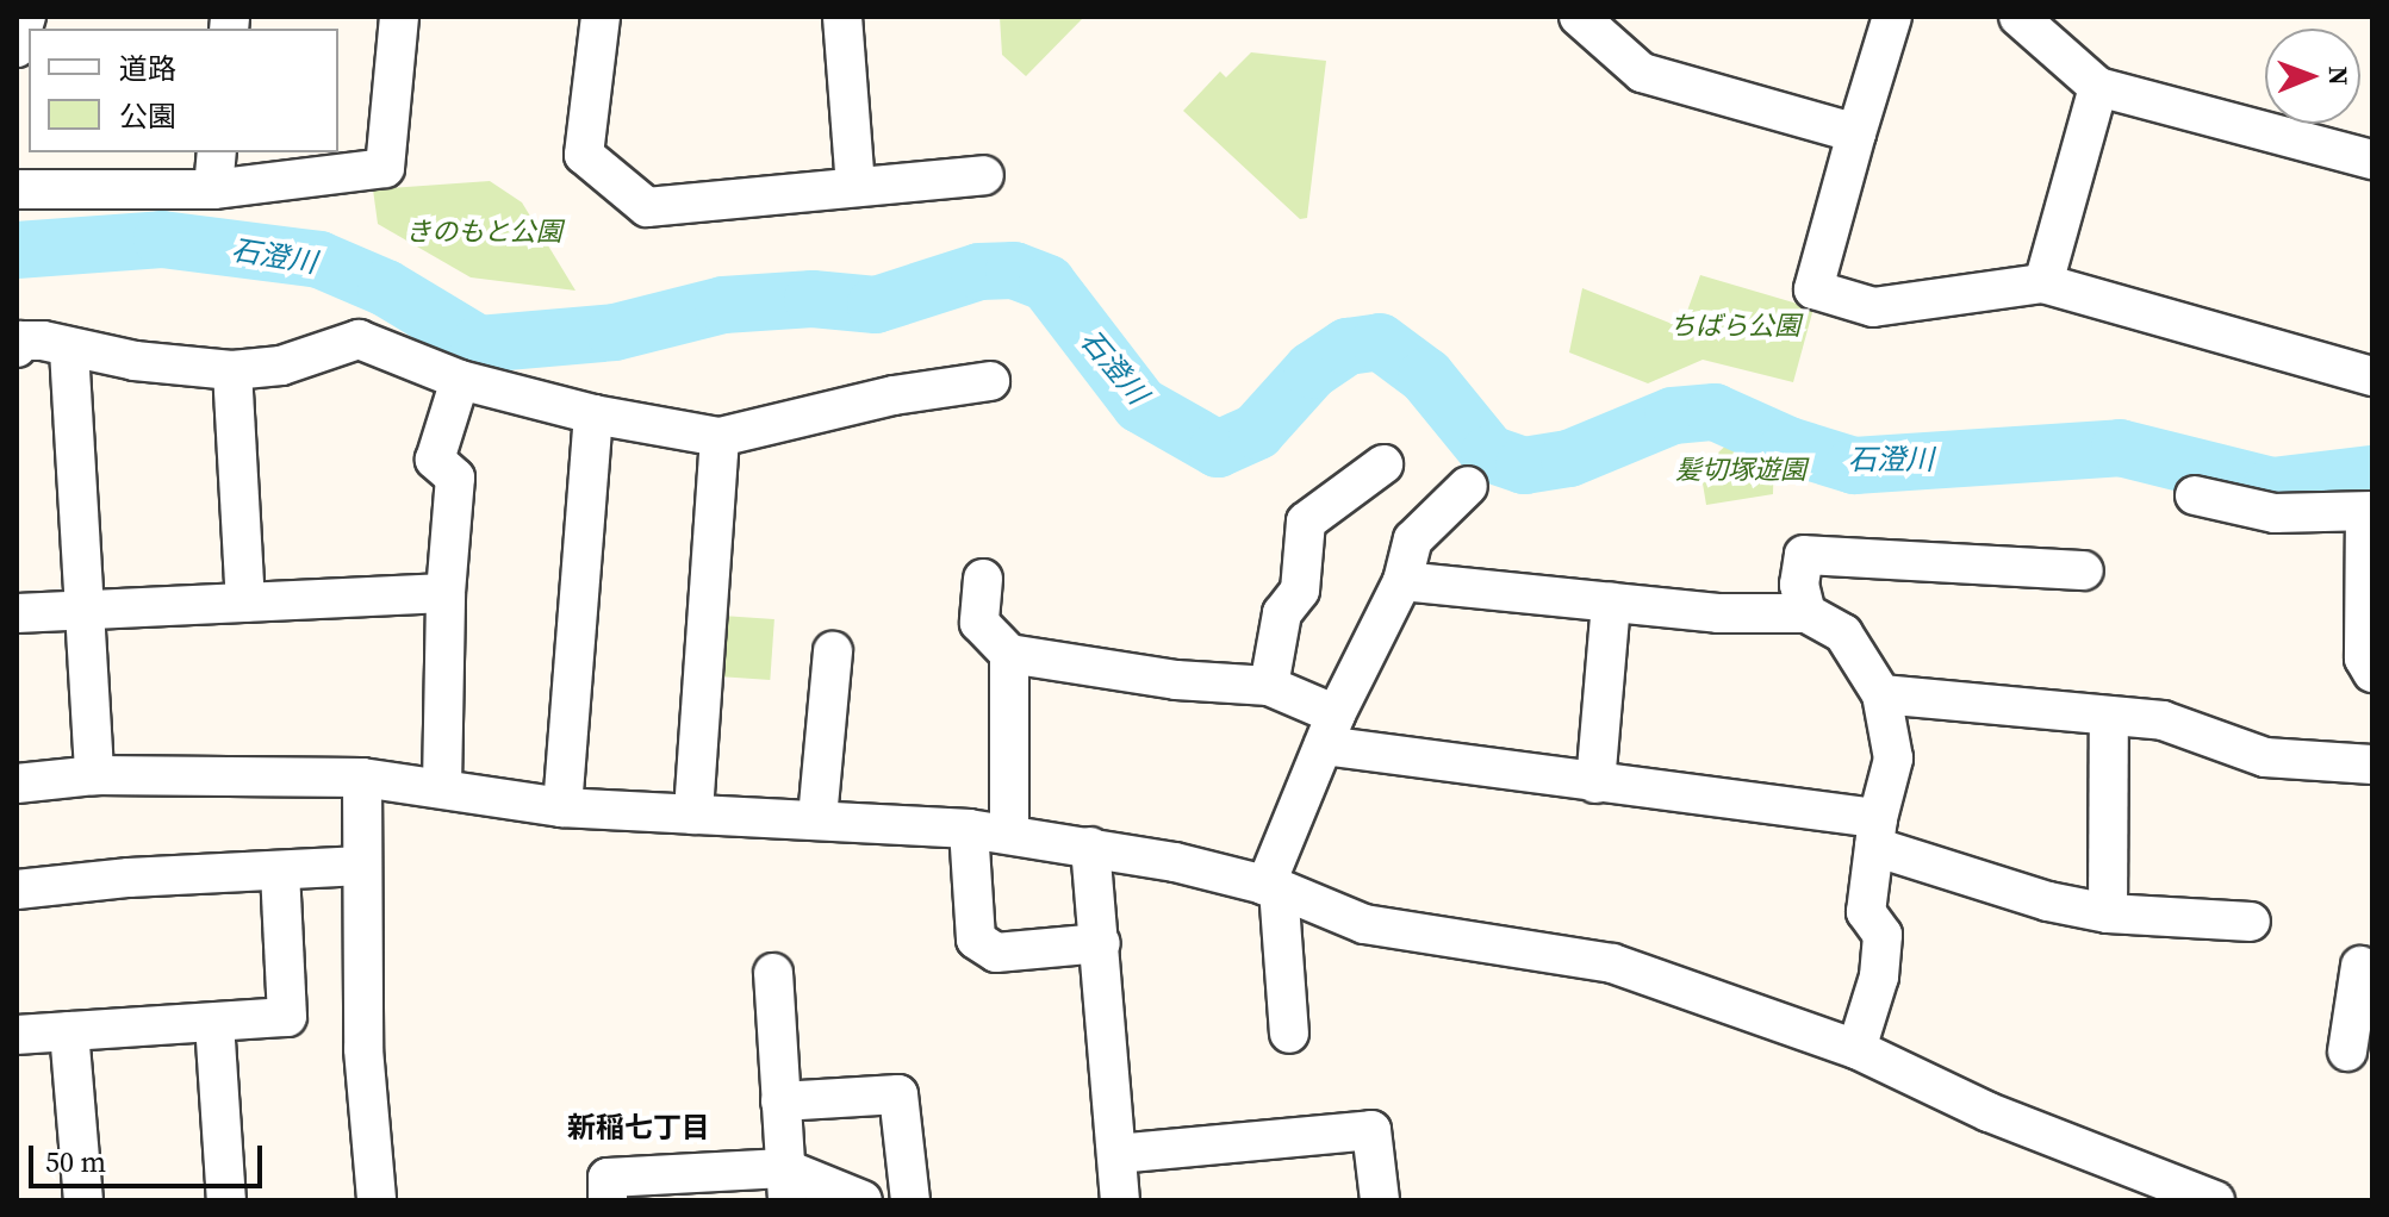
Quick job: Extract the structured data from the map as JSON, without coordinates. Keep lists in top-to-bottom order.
{
  "districts": ["新稲七丁目"],
  "water": ["石澄川"],
  "parks": ["きのもと公園", "ちばら公園", "髪切塚遊園"],
  "legend": ["道路", "公園"],
  "scale_bar": "50 m",
  "north": "right"
}
